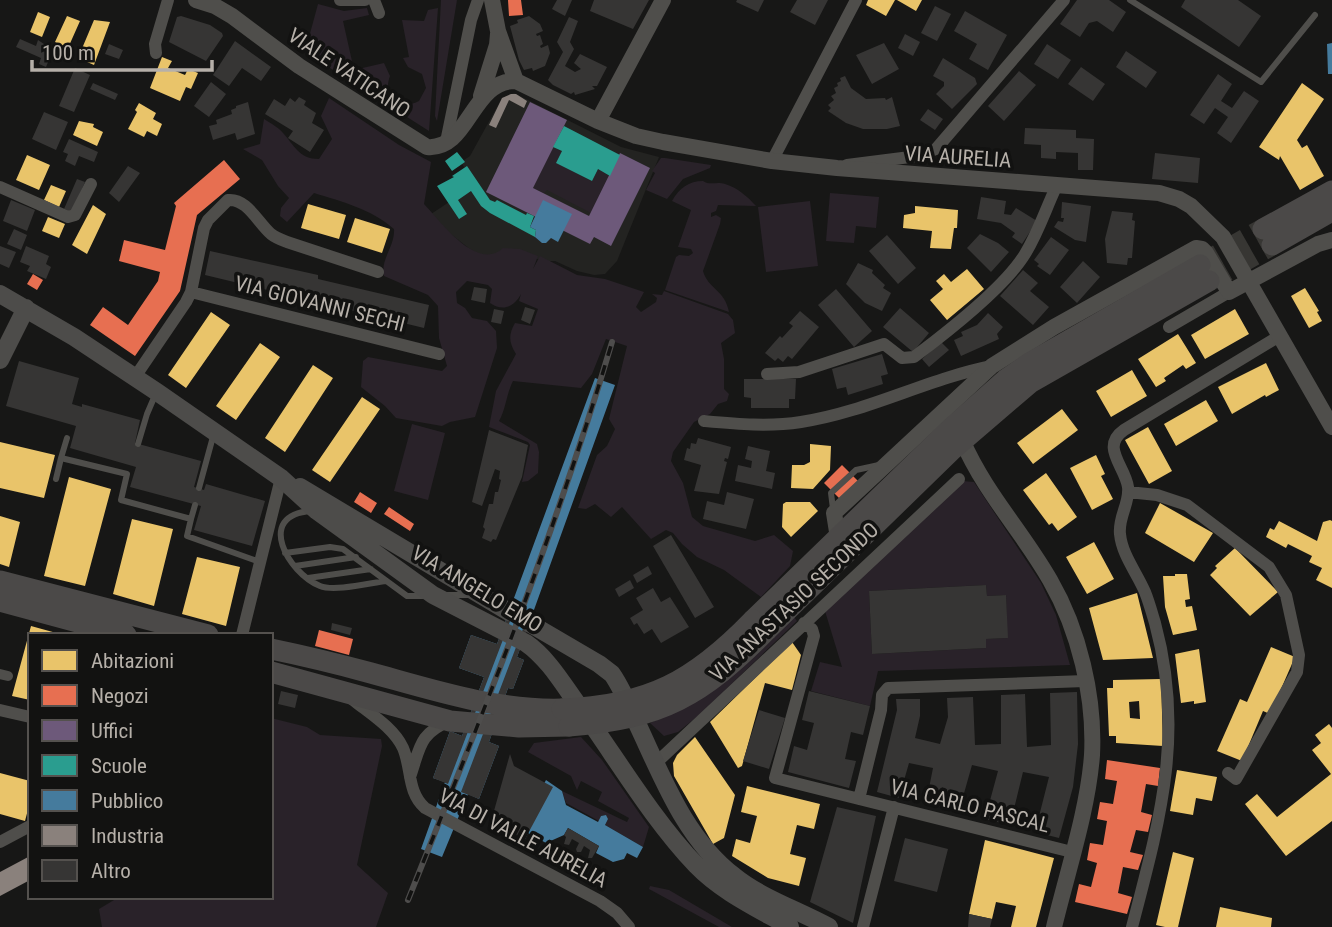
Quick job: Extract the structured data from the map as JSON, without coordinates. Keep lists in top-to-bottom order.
{
  "streets": {
    "main road": ["VIA ANGELO EMO", "VIA ANASTASIO SECONDO"],
    "street": [
      "VIALE VATICANO",
      "VIA AURELIA",
      "VIA GIOVANNI SECHI",
      "VIA CARLO PASCAL",
      "VIA DI VALLE AURELIA"
    ]
  },
  "crossings": [
    ["VIA ANASTASIO SECONDO", "VIA DI VALLE AURELIA"]
  ],
  "legend": [
    "Abitazioni",
    "Negozi",
    "Uffici",
    "Scuole",
    "Pubblico",
    "Industria",
    "Altro"
  ],
  "scale_bar": "100 m"
}
